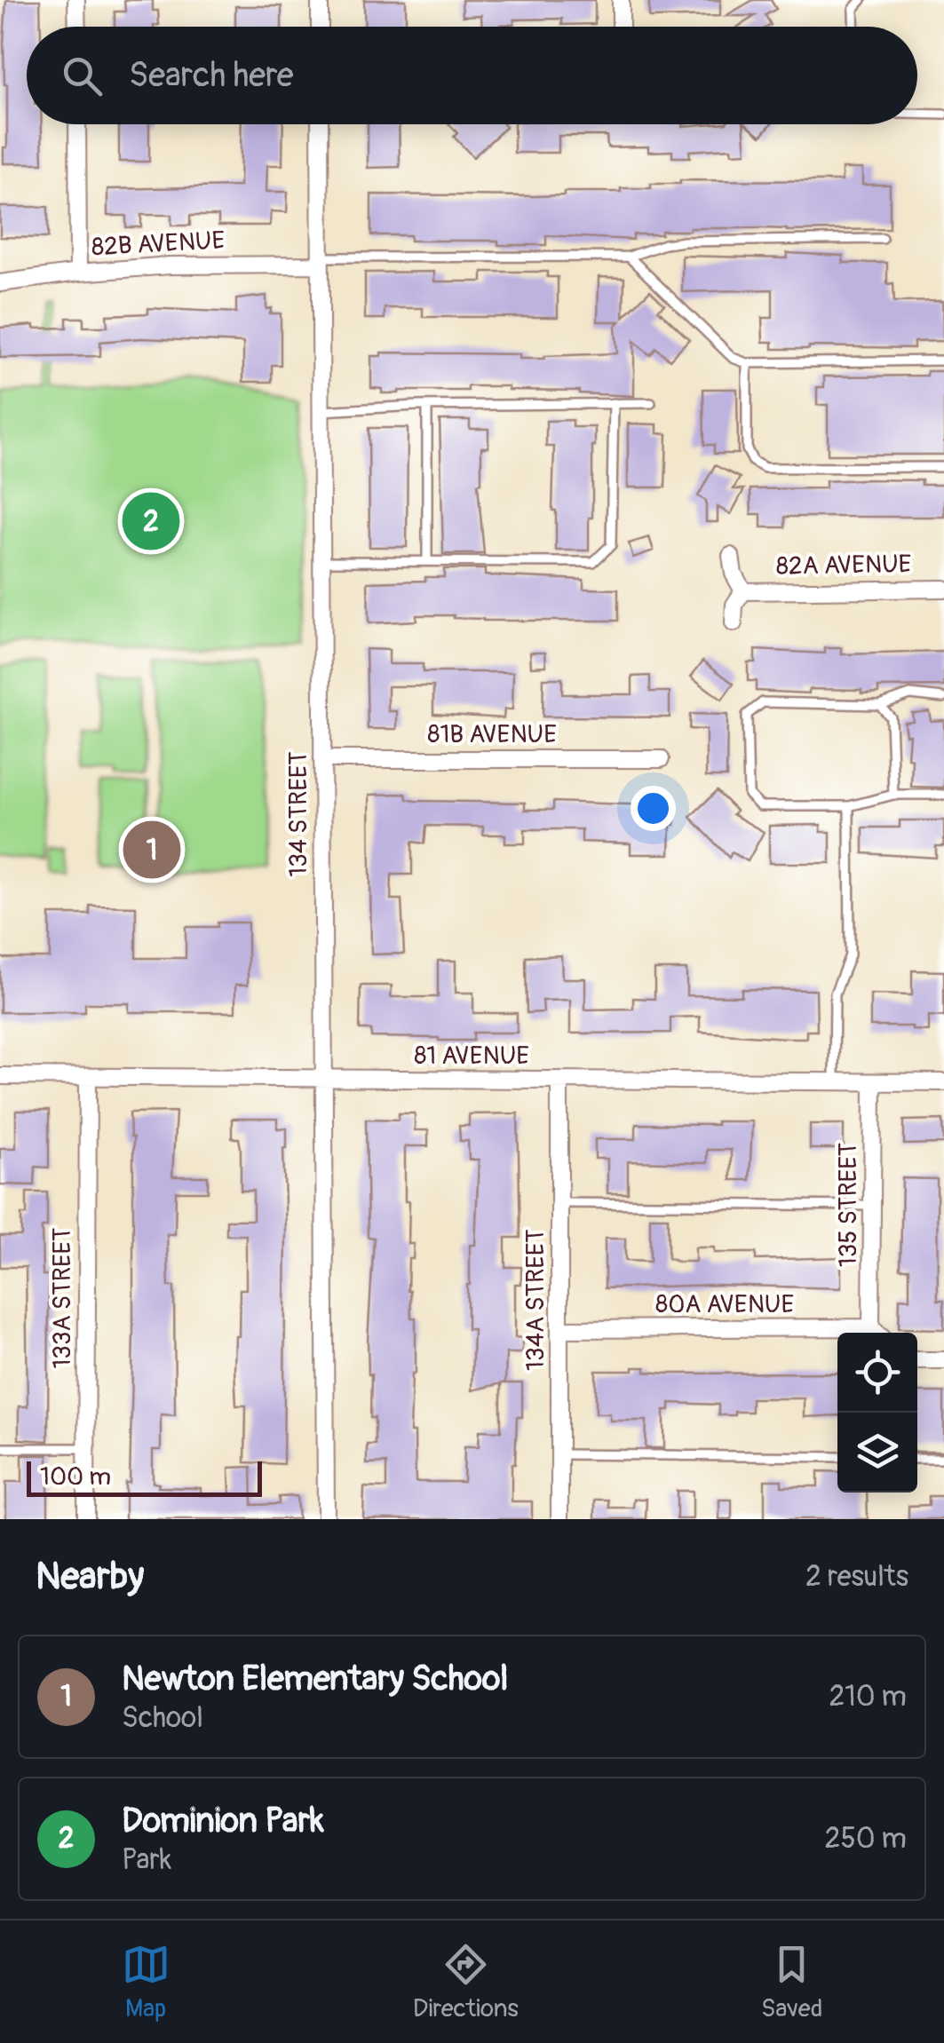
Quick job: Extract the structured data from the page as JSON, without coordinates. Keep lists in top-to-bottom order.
{
  "streets": {
    "street": [
      "82B AVENUE",
      "82A AVENUE",
      "81B AVENUE",
      "134 STREET",
      "81 AVENUE",
      "135 STREET",
      "133A STREET",
      "134A STREET",
      "80A AVENUE"
    ]
  },
  "crossings": [
    ["82B AVENUE", "134 STREET"],
    ["81B AVENUE", "134 STREET"],
    ["134 STREET", "81 AVENUE"],
    ["81 AVENUE", "135 STREET"],
    ["81 AVENUE", "133A STREET"],
    ["81 AVENUE", "134A STREET"],
    ["135 STREET", "80A AVENUE"],
    ["134A STREET", "80A AVENUE"]
  ],
  "scale_bar": "100 m",
  "page": {
    "search": "Search here",
    "pins": ["2", "1"],
    "scale": "100 m",
    "heading": ["Nearby", "2 results"],
    "list": [
      {
        "mark": "1",
        "name": "Newton Elementary School",
        "note": "School",
        "value": "210 m"
      },
      {
        "mark": "2",
        "name": "Dominion Park",
        "note": "Park",
        "value": "250 m"
      }
    ],
    "nav": ["Map", "Directions", "Saved"]
  }
}
